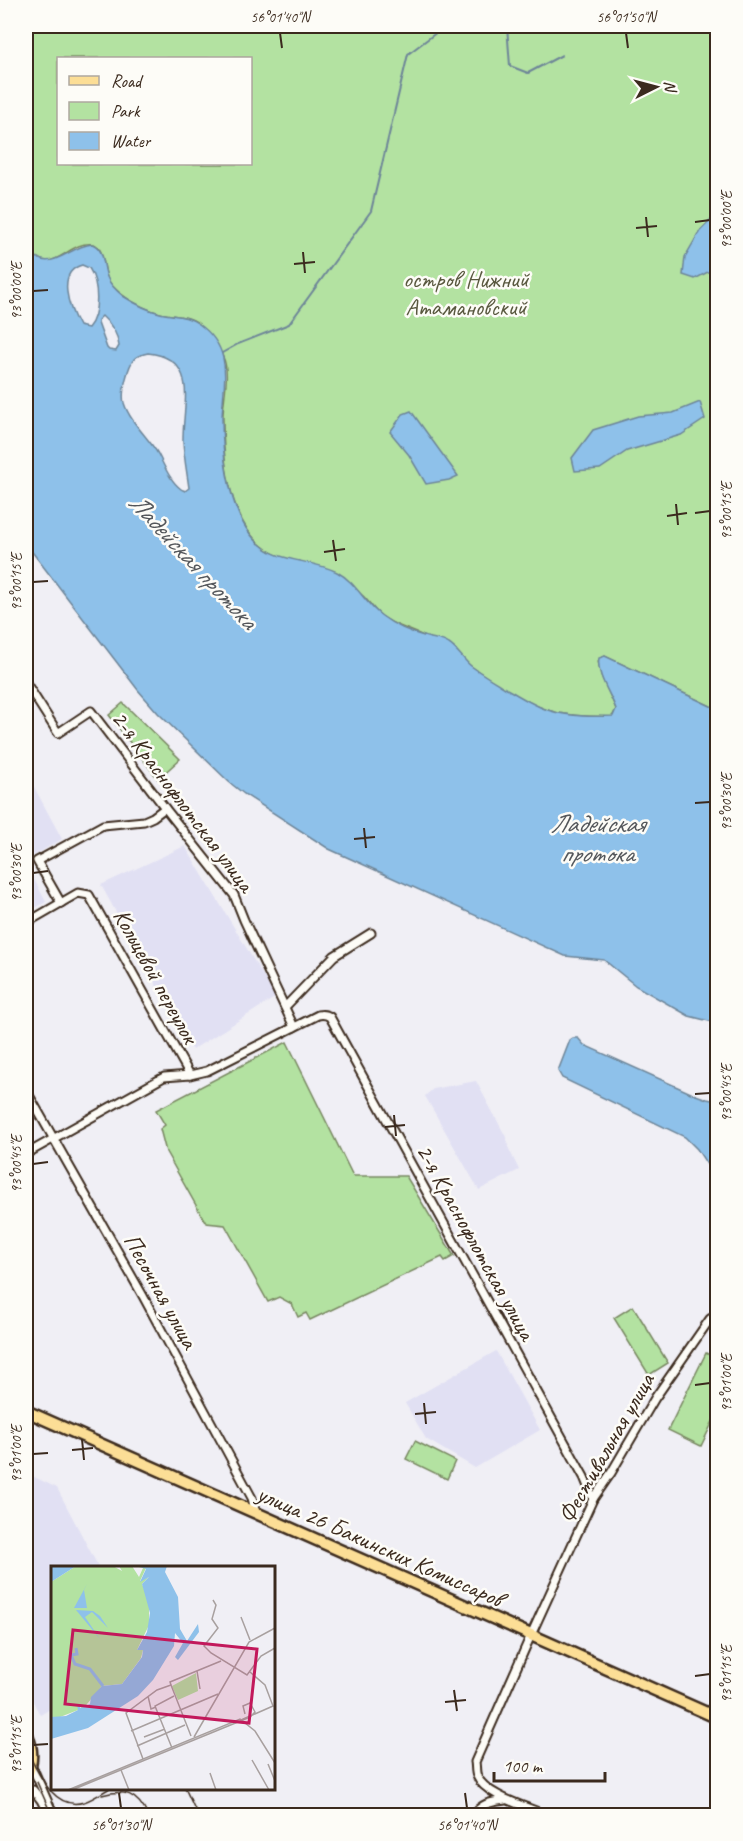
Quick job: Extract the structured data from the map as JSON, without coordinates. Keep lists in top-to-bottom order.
{
  "streets": {
    "main road": ["улица 26 Бакинских Комиссаров"],
    "street": [
      "2-я Краснофлотская улица",
      "Кольцевой переулок",
      "Песочная улица",
      "Фестивальная улица"
    ]
  },
  "crossings": [
    ["2-я Краснофлотская улица", "Фестивальная улица"],
    ["Песочная улица", "улица 26 Бакинских Комиссаров"],
    ["Фестивальная улица", "улица 26 Бакинских Комиссаров"]
  ],
  "water": ["Ладейская протока"],
  "parks": ["остров Нижний Атамановский"],
  "legend": ["Road", "Park", "Water"],
  "scale_bar": "100 m",
  "north": "right",
  "coordinates": [
    "56°01'40\"N",
    "56°01'50\"N",
    "93°00'00\"E",
    "93°00'15\"E",
    "93°00'30\"E",
    "93°00'45\"E",
    "93°01'00\"E",
    "93°01'15\"E",
    "56°01'30\"N"
  ]
}
